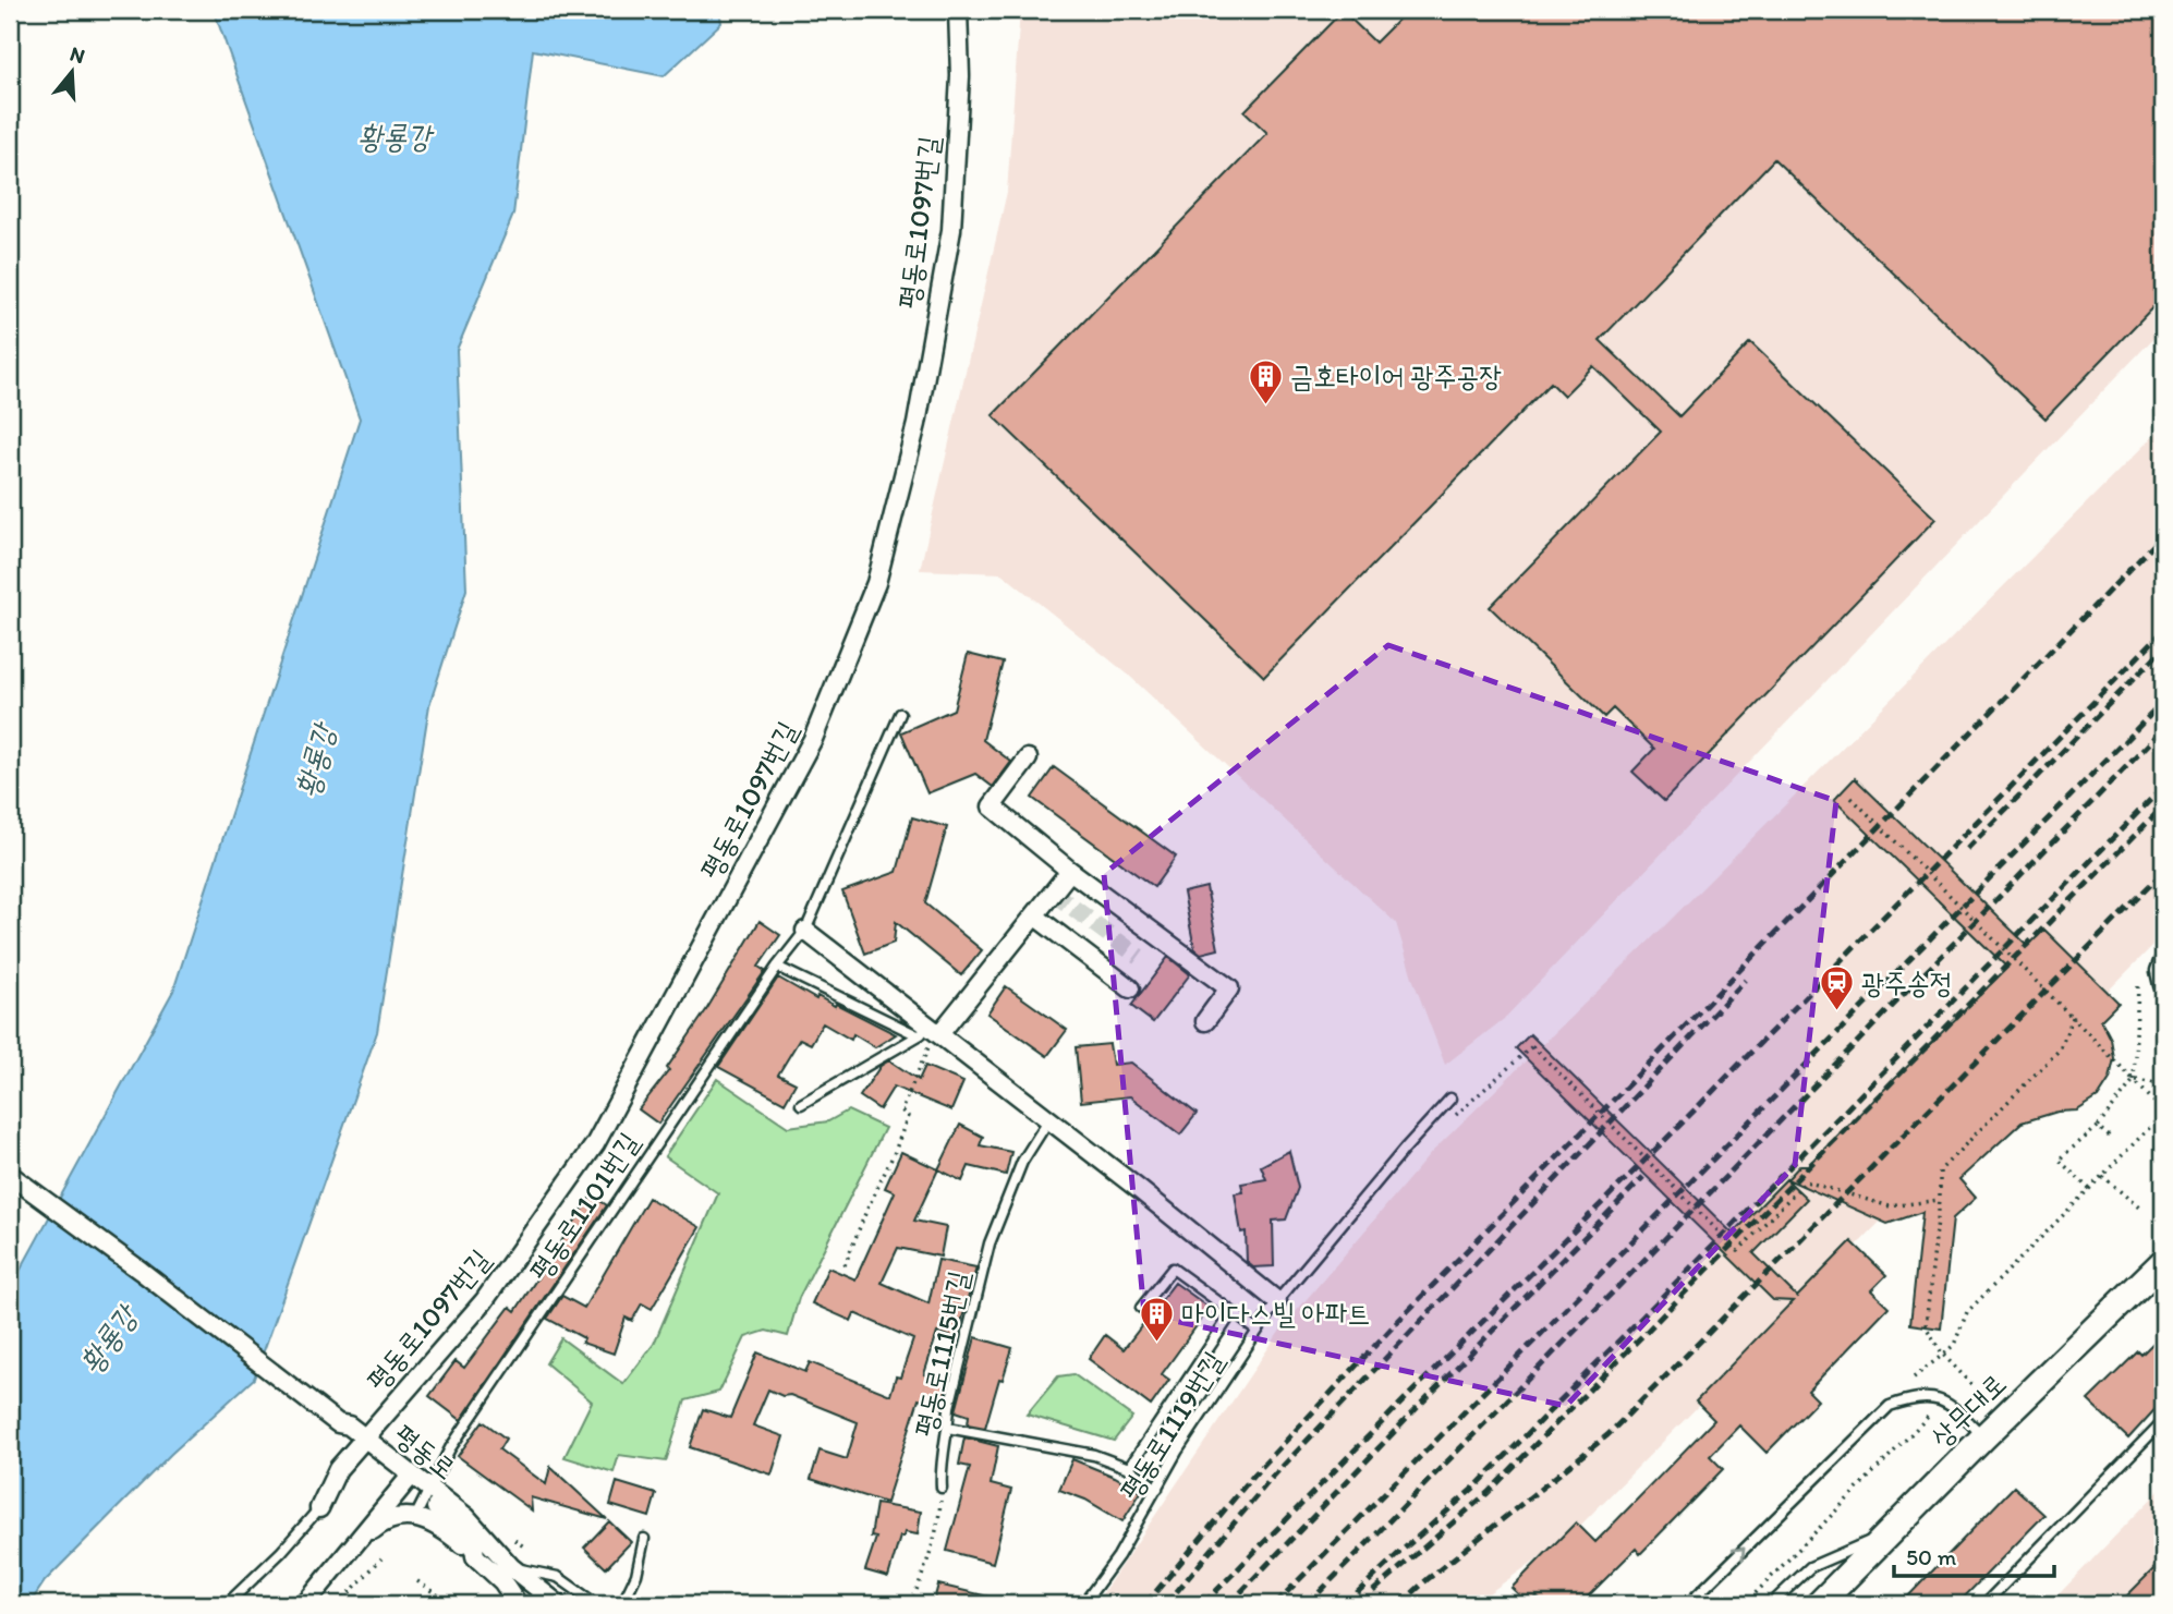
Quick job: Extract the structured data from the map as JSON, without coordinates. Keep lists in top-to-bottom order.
{
  "streets": {
    "main road": ["상무대로"],
    "street": ["평동로1097번길", "평동로"],
    "lane": ["평동로1101번길", "평동로1115번길", "평동로1119번길"]
  },
  "crossings": [
    ["평동로1097번길", "평동로"],
    ["평동로1101번길", "평동로"]
  ],
  "water": ["황룡강"],
  "places": {
    "building": ["금호타이어 광주공장", "마이다스빌 아파트"],
    "station": ["광주송정"]
  },
  "scale_bar": "50 m",
  "north": "top"
}
